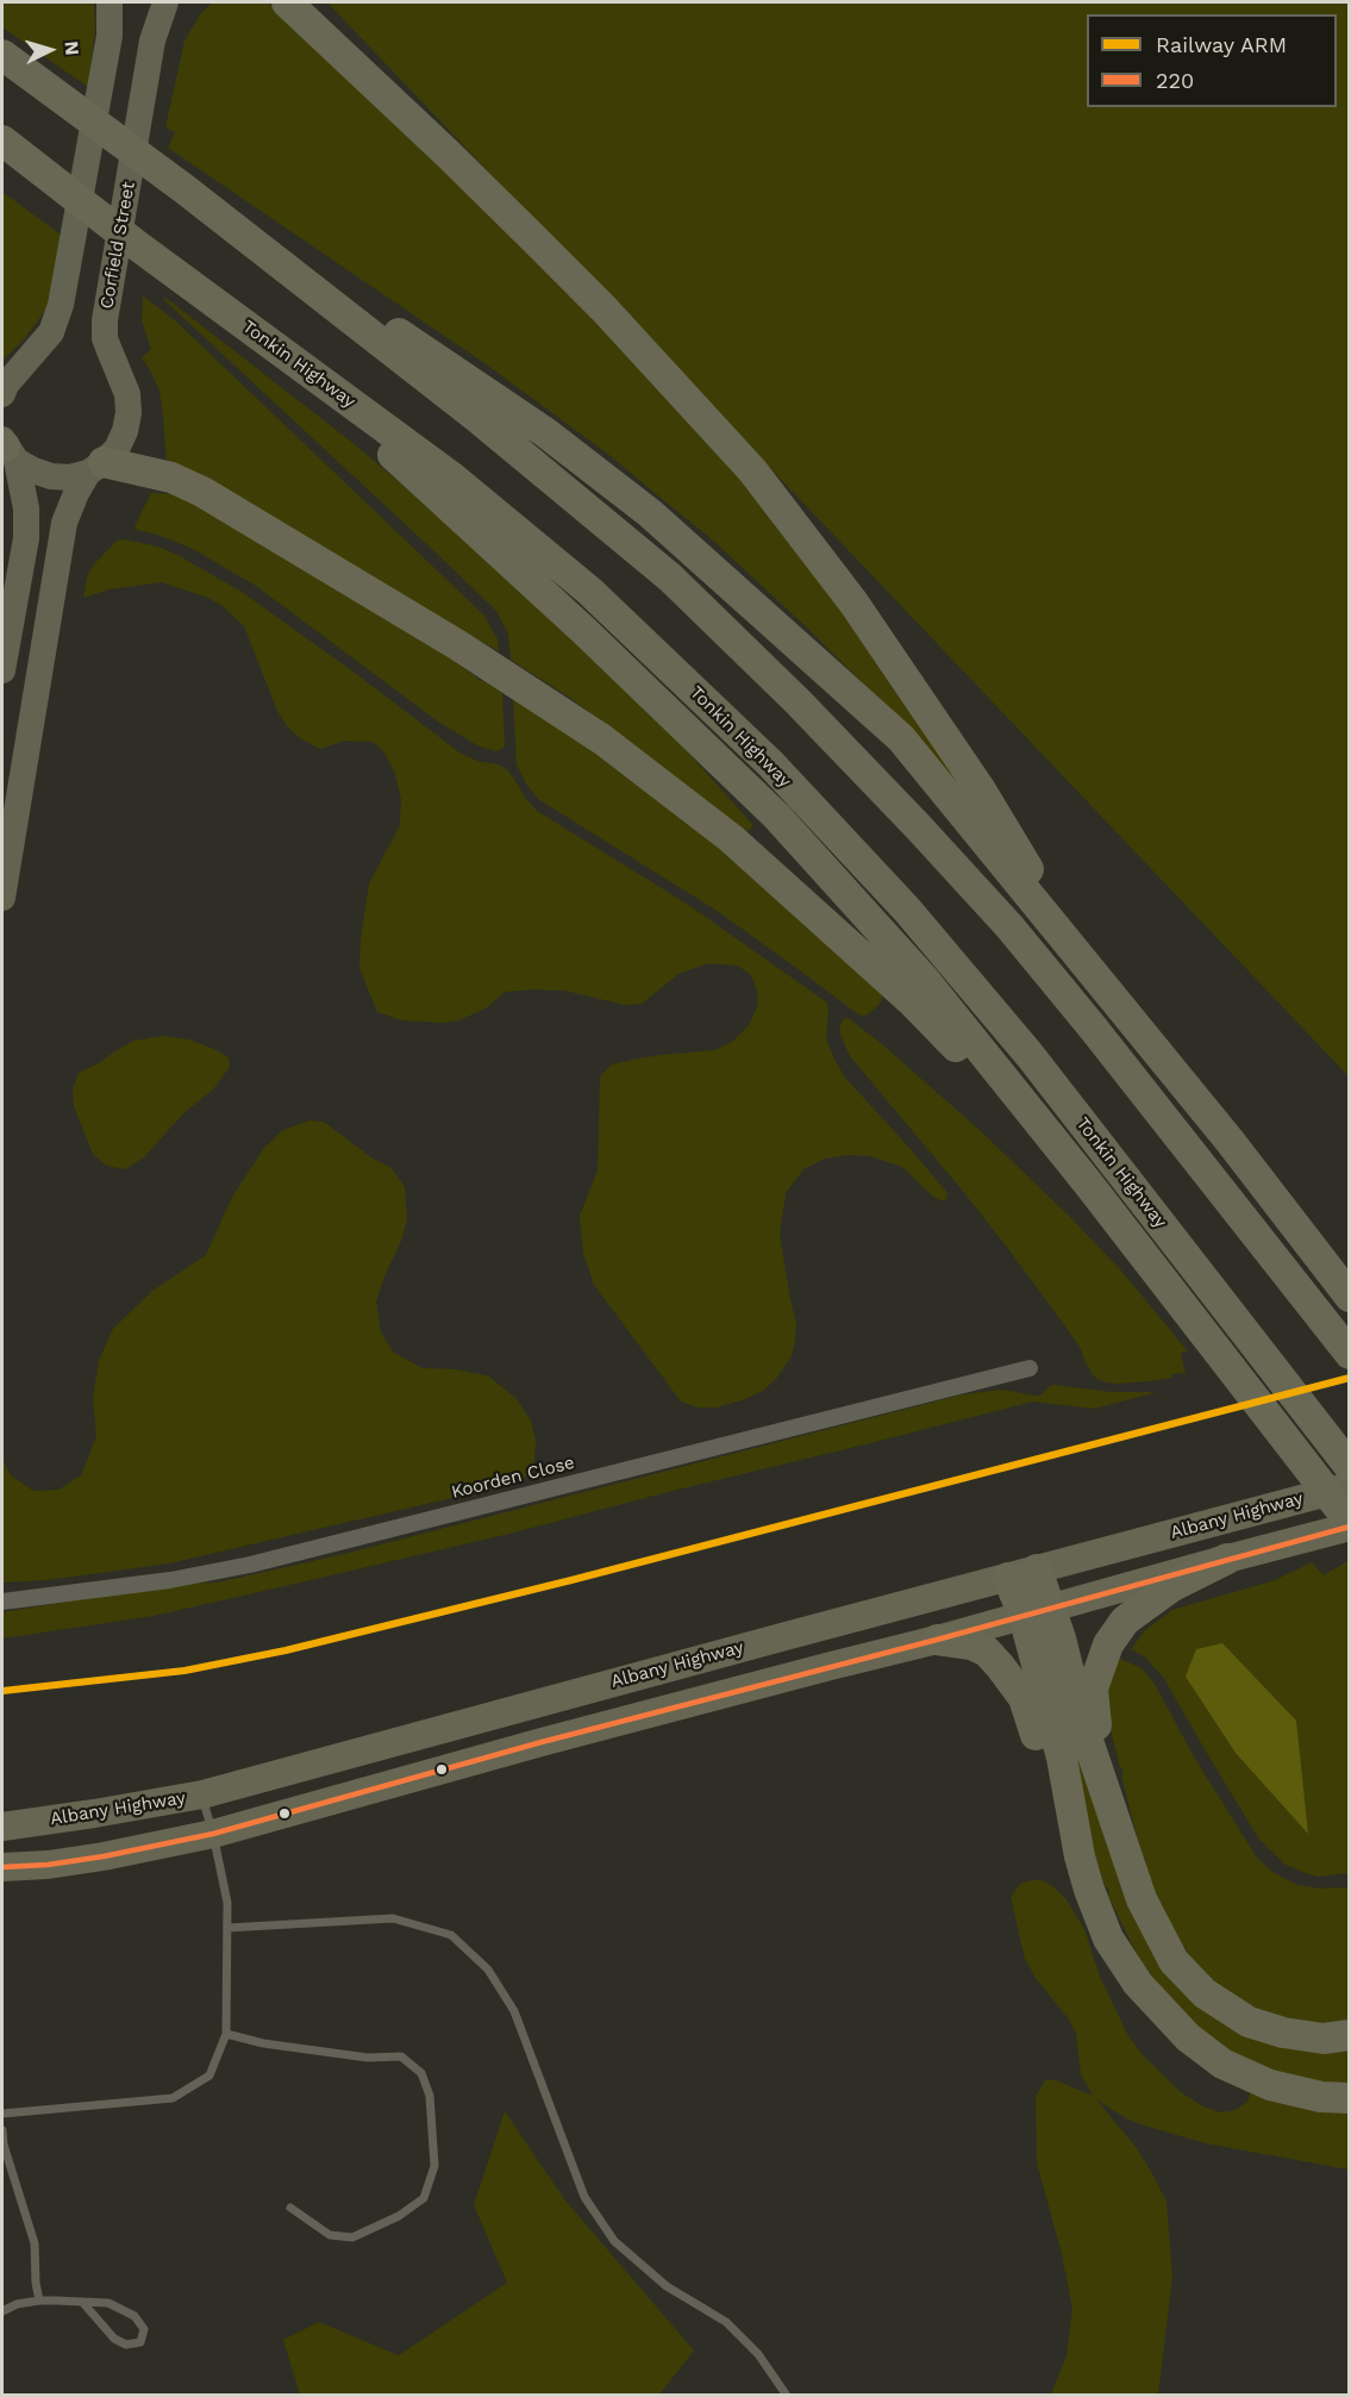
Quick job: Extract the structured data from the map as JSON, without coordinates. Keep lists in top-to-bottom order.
{
  "streets": {
    "highway": ["Tonkin Highway", "Albany Highway"],
    "main road": ["Corfield Street"],
    "street": ["Koorden Close"]
  },
  "lines": ["rail line ARM", "transit line 220"],
  "legend": ["Railway ARM", "220"],
  "north": "right"
}
